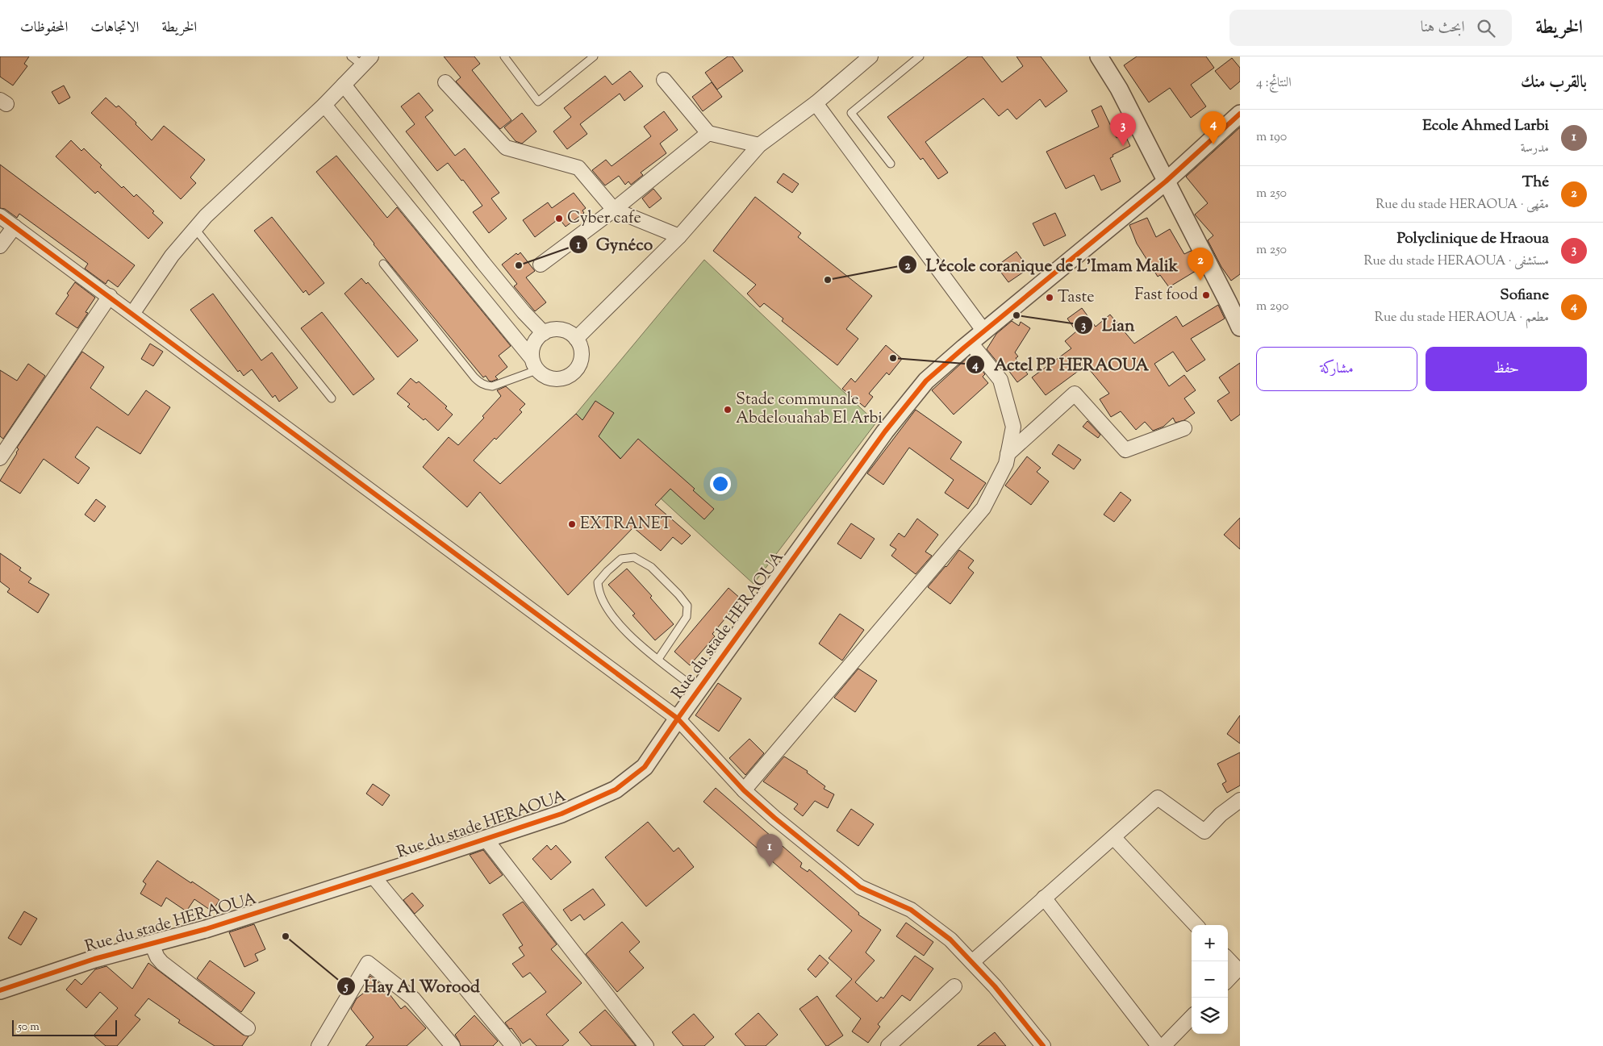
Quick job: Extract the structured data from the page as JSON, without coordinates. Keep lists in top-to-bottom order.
{
  "streets": {
    "street": ["Rue du stade HERAOUA"]
  },
  "places": [
    "Cyber cafe",
    "Gynéco",
    "L'école coranique de L'Imam Malik",
    "Fast food",
    "Taste",
    "Lian",
    "Actel PP HERAOUA",
    "Stade communale Abdelouahab El Arbi",
    "EXTRANET",
    "Hay Al Worood"
  ],
  "scale_bar": "50 m",
  "page": {
    "header": "الخريطة",
    "search": "ابحث هنا",
    "nav": ["الخريطة", "الاتجاهات", "المحفوظات"],
    "heading": ["بالقرب منك", "النتائج: 4"],
    "list": [
      {
        "mark": "1",
        "name": "Ecole Ahmed Larbi",
        "note": "مدرسة",
        "value": "190 m"
      },
      {
        "mark": "2",
        "name": "Thé",
        "note": "مقهى · Rue du stade HERAOUA",
        "value": "250 m"
      },
      {
        "mark": "3",
        "name": "Polyclinique de Hraoua",
        "note": "مستشفى · Rue du stade HERAOUA",
        "value": "250 m"
      },
      {
        "mark": "4",
        "name": "Sofiane",
        "note": "مطعم · Rue du stade HERAOUA",
        "value": "290 m"
      }
    ],
    "pins": [
      "4",
      "3",
      "2",
      "1"
    ],
    "buttons": ["حفظ", "مشاركة"],
    "map_buttons": ["+", "−"],
    "scale": "50 m"
  }
}
